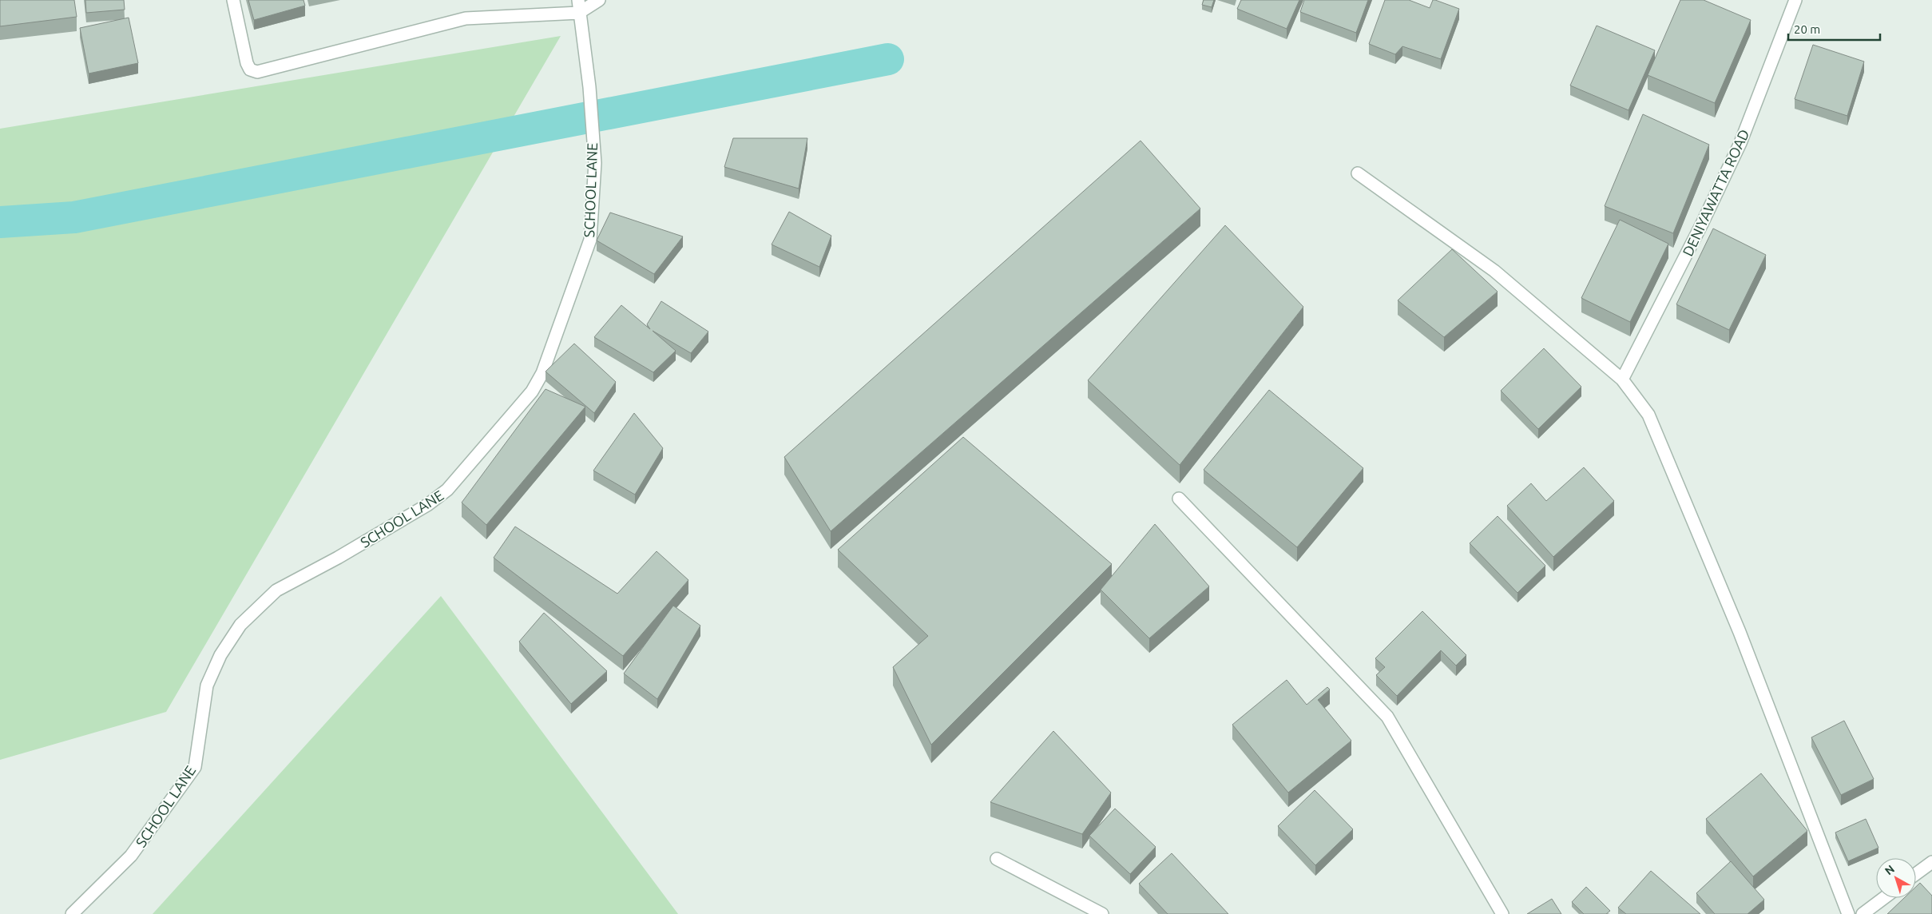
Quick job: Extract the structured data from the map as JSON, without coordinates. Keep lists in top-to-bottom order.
{
  "streets": {
    "street": ["SCHOOL LANE", "DENIYAWATTA ROAD"]
  },
  "scale_bar": "20 m",
  "north": "top left"
}
